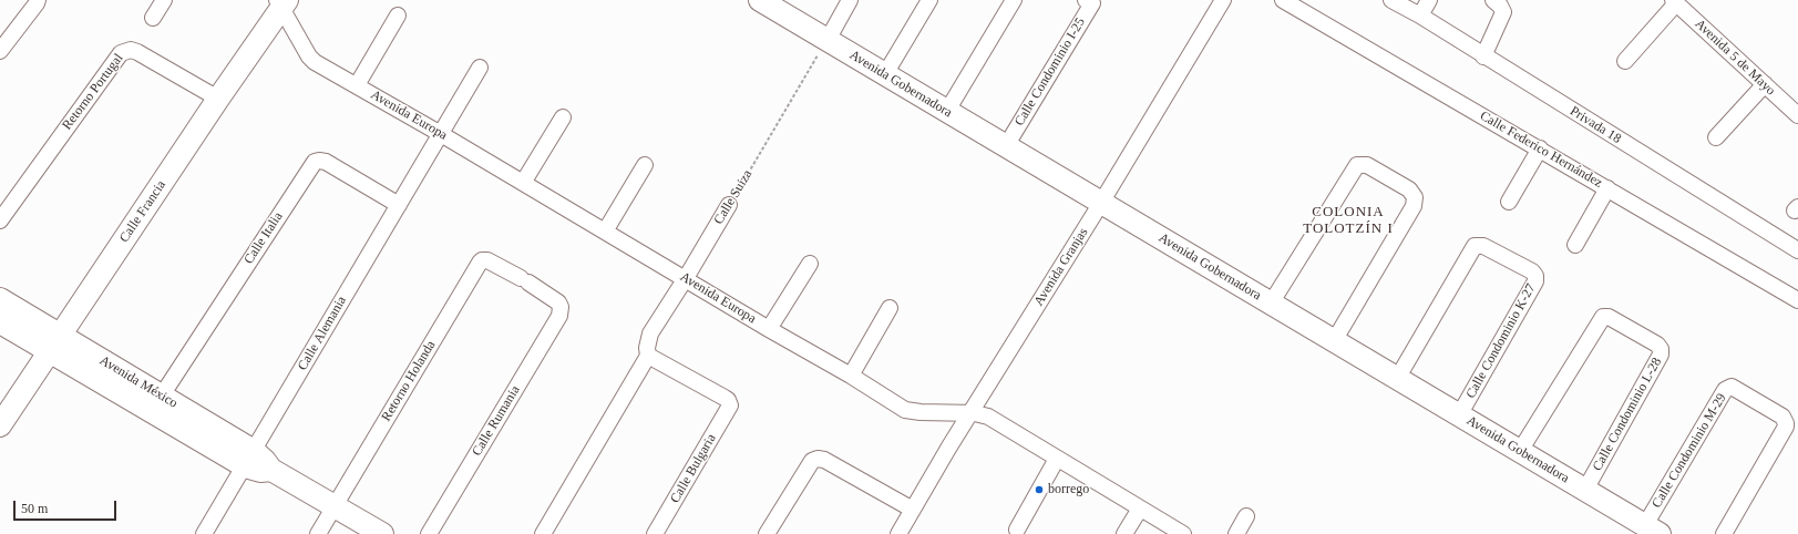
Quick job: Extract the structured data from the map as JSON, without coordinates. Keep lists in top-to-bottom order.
{
  "streets": {
    "street": [
      "Avenida 5 de Mayo",
      "Calle Condominio I-25",
      "Avenida Gobernadora",
      "Retorno Portugal",
      "Avenida Europa",
      "Privada 18",
      "Calle Federico Hernández",
      "Calle Suiza",
      "Calle Francia",
      "Calle Italia",
      "Avenida Granjas",
      "Calle Alemania",
      "Calle Condominio K-27",
      "Retorno Holanda",
      "Avenida México",
      "Calle Condominio L-28",
      "Calle Rumania",
      "Calle Condominio M-29",
      "Calle Bulgaria"
    ]
  },
  "crossings": [
    ["Calle Condominio I-25", "Avenida Gobernadora"],
    ["Avenida Gobernadora", "Calle Suiza"],
    ["Avenida Gobernadora", "Avenida Granjas"],
    ["Avenida Gobernadora", "Calle Condominio K-27"],
    ["Avenida Gobernadora", "Calle Condominio L-28"],
    ["Avenida Gobernadora", "Calle Condominio M-29"],
    ["Retorno Portugal", "Calle Francia"],
    ["Avenida Europa", "Calle Suiza"],
    ["Avenida Europa", "Calle Francia"],
    ["Avenida Europa", "Avenida Granjas"],
    ["Avenida Europa", "Calle Alemania"],
    ["Calle Suiza", "Calle Bulgaria"],
    ["Calle Francia", "Avenida México"],
    ["Calle Italia", "Calle Alemania"],
    ["Calle Italia", "Avenida México"],
    ["Calle Alemania", "Avenida México"],
    ["Retorno Holanda", "Avenida México"],
    ["Retorno Holanda", "Calle Rumania"]
  ],
  "districts": ["COLONIA TOLOTZÍN I"],
  "places": ["borrego"],
  "scale_bar": "50 m"
}
